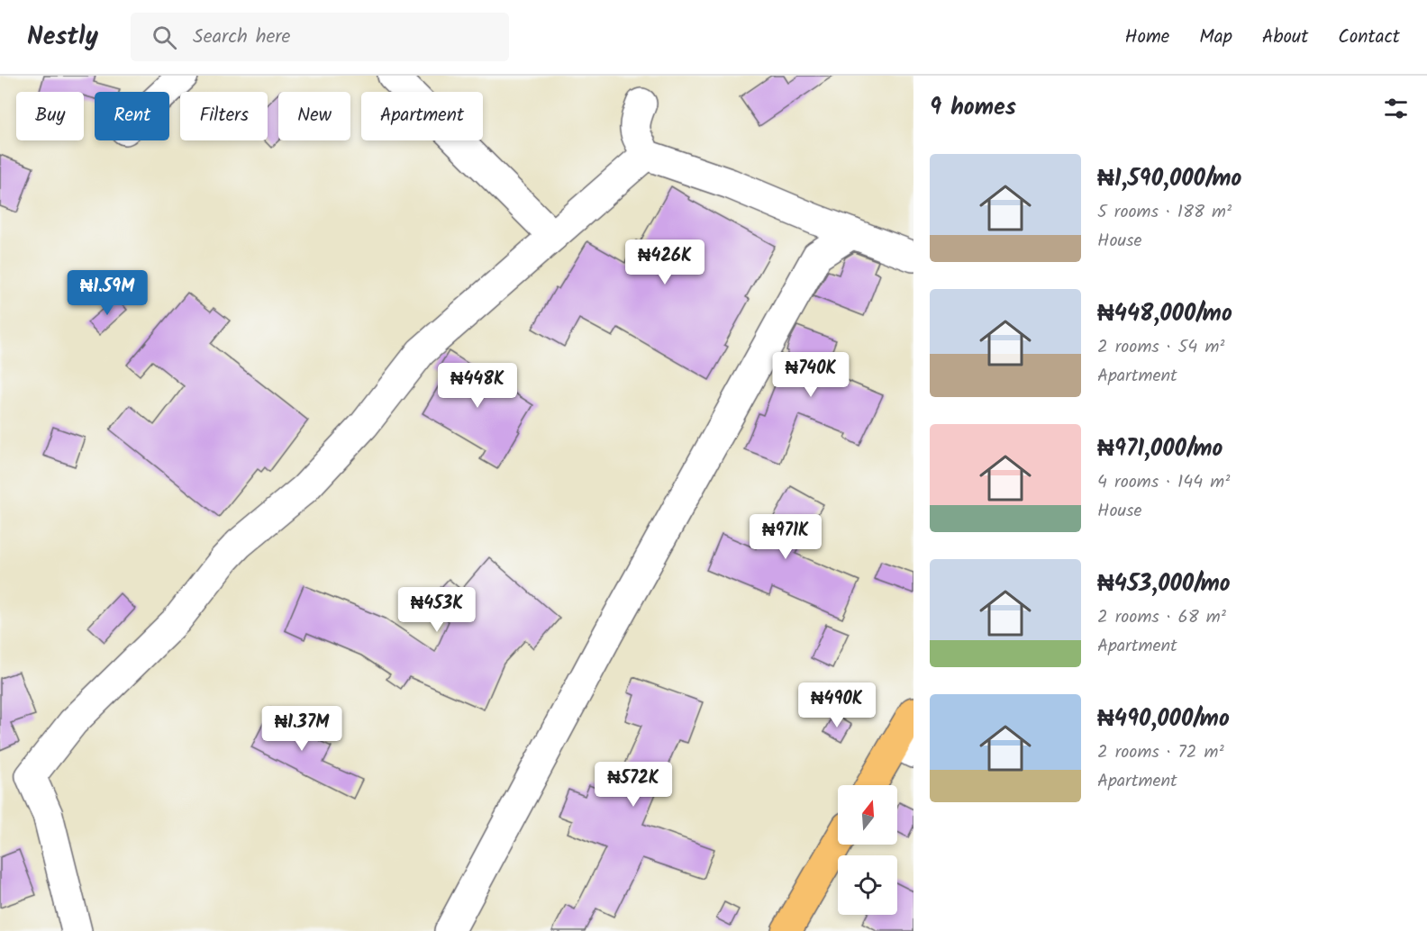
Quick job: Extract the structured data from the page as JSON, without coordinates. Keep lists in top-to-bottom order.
{
  "north": "top",
  "page": {
    "header": "Nestly",
    "search": "Search here",
    "nav": [
      "Home",
      "Map",
      "About",
      "Contact"
    ],
    "heading": "9 homes",
    "chip": [
      "Buy",
      "Rent",
      "Filters",
      "New",
      "Apartment"
    ],
    "list": [
      {
        "name": "₦1,590,000/mo",
        "note": "5 rooms · 188 m² · House"
      },
      {
        "name": "₦448,000/mo",
        "note": "2 rooms · 54 m² · Apartment"
      },
      {
        "name": "₦971,000/mo",
        "note": "4 rooms · 144 m² · House"
      },
      {
        "name": "₦453,000/mo",
        "note": "2 rooms · 68 m² · Apartment"
      },
      {
        "name": "₦490,000/mo",
        "note": "2 rooms · 72 m² · Apartment"
      }
    ],
    "price": [
      "₦426K",
      "₦1.59M",
      "₦740K",
      "₦448K",
      "₦971K",
      "₦453K",
      "₦490K",
      "₦1.37M",
      "₦572K"
    ]
  }
}
